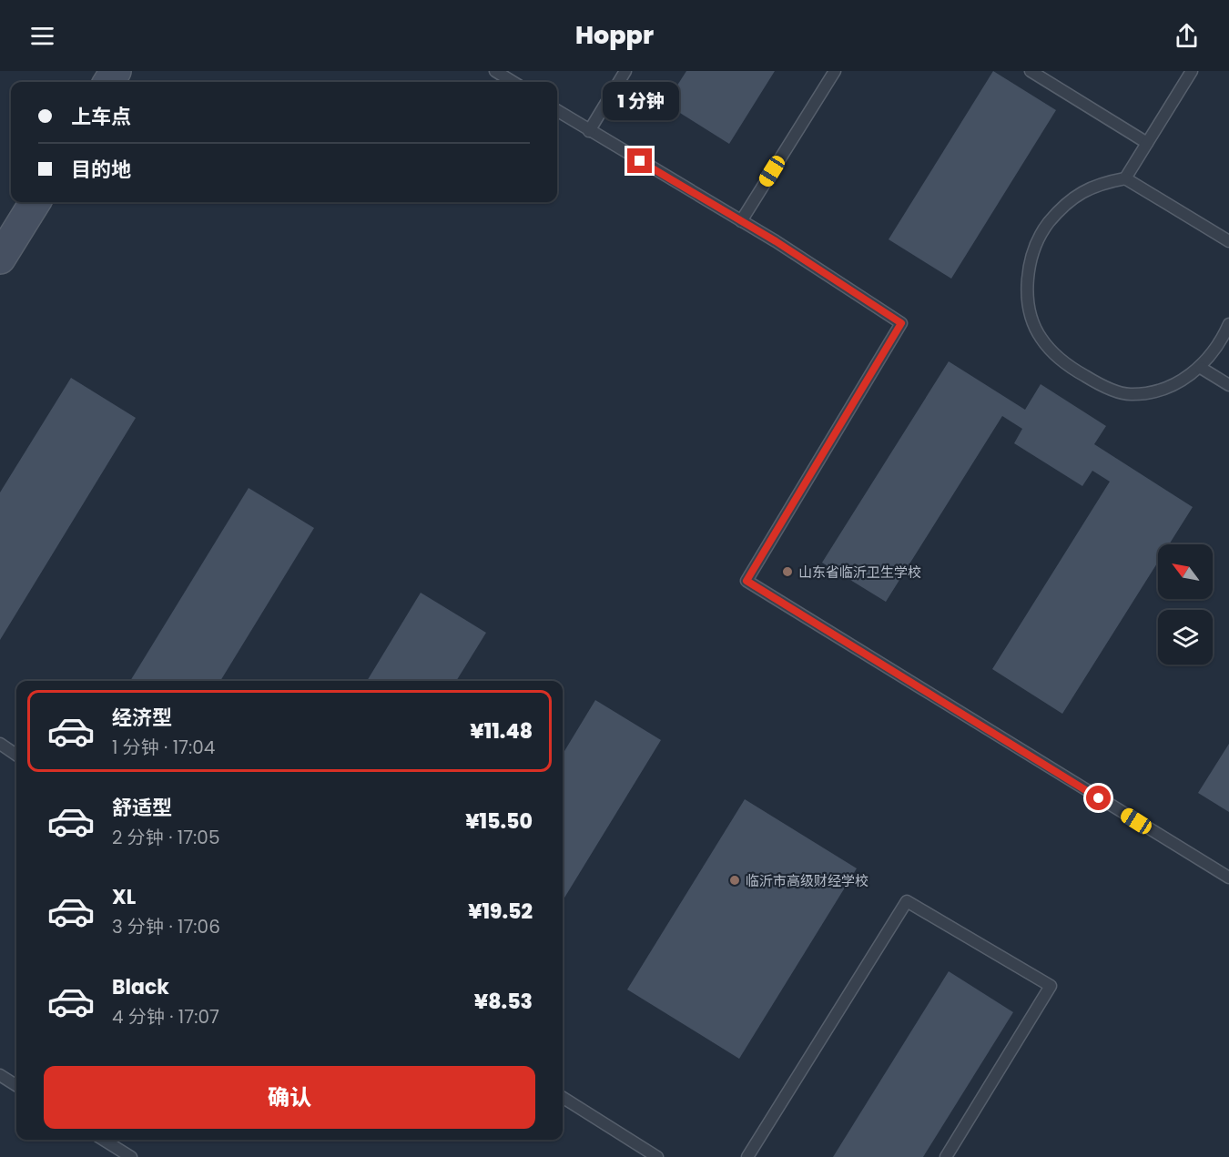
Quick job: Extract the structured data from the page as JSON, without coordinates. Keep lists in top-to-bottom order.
{
  "places": ["山东省临沂卫生学校", "临沂市高级财经学校"],
  "north": "top left",
  "page": {
    "header": "Hoppr",
    "bubble": "1 分钟",
    "banner": ["上车点", "目的地"],
    "list": [
      {
        "name": "经济型",
        "note": "1 分钟 · 17:04",
        "value": "¥11.48"
      },
      {
        "name": "舒适型",
        "note": "2 分钟 · 17:05",
        "value": "¥15.50"
      },
      {
        "name": "XL",
        "note": "3 分钟 · 17:06",
        "value": "¥19.52"
      },
      {
        "name": "Black",
        "note": "4 分钟 · 17:07",
        "value": "¥8.53"
      }
    ],
    "buttons": "确认"
  }
}
